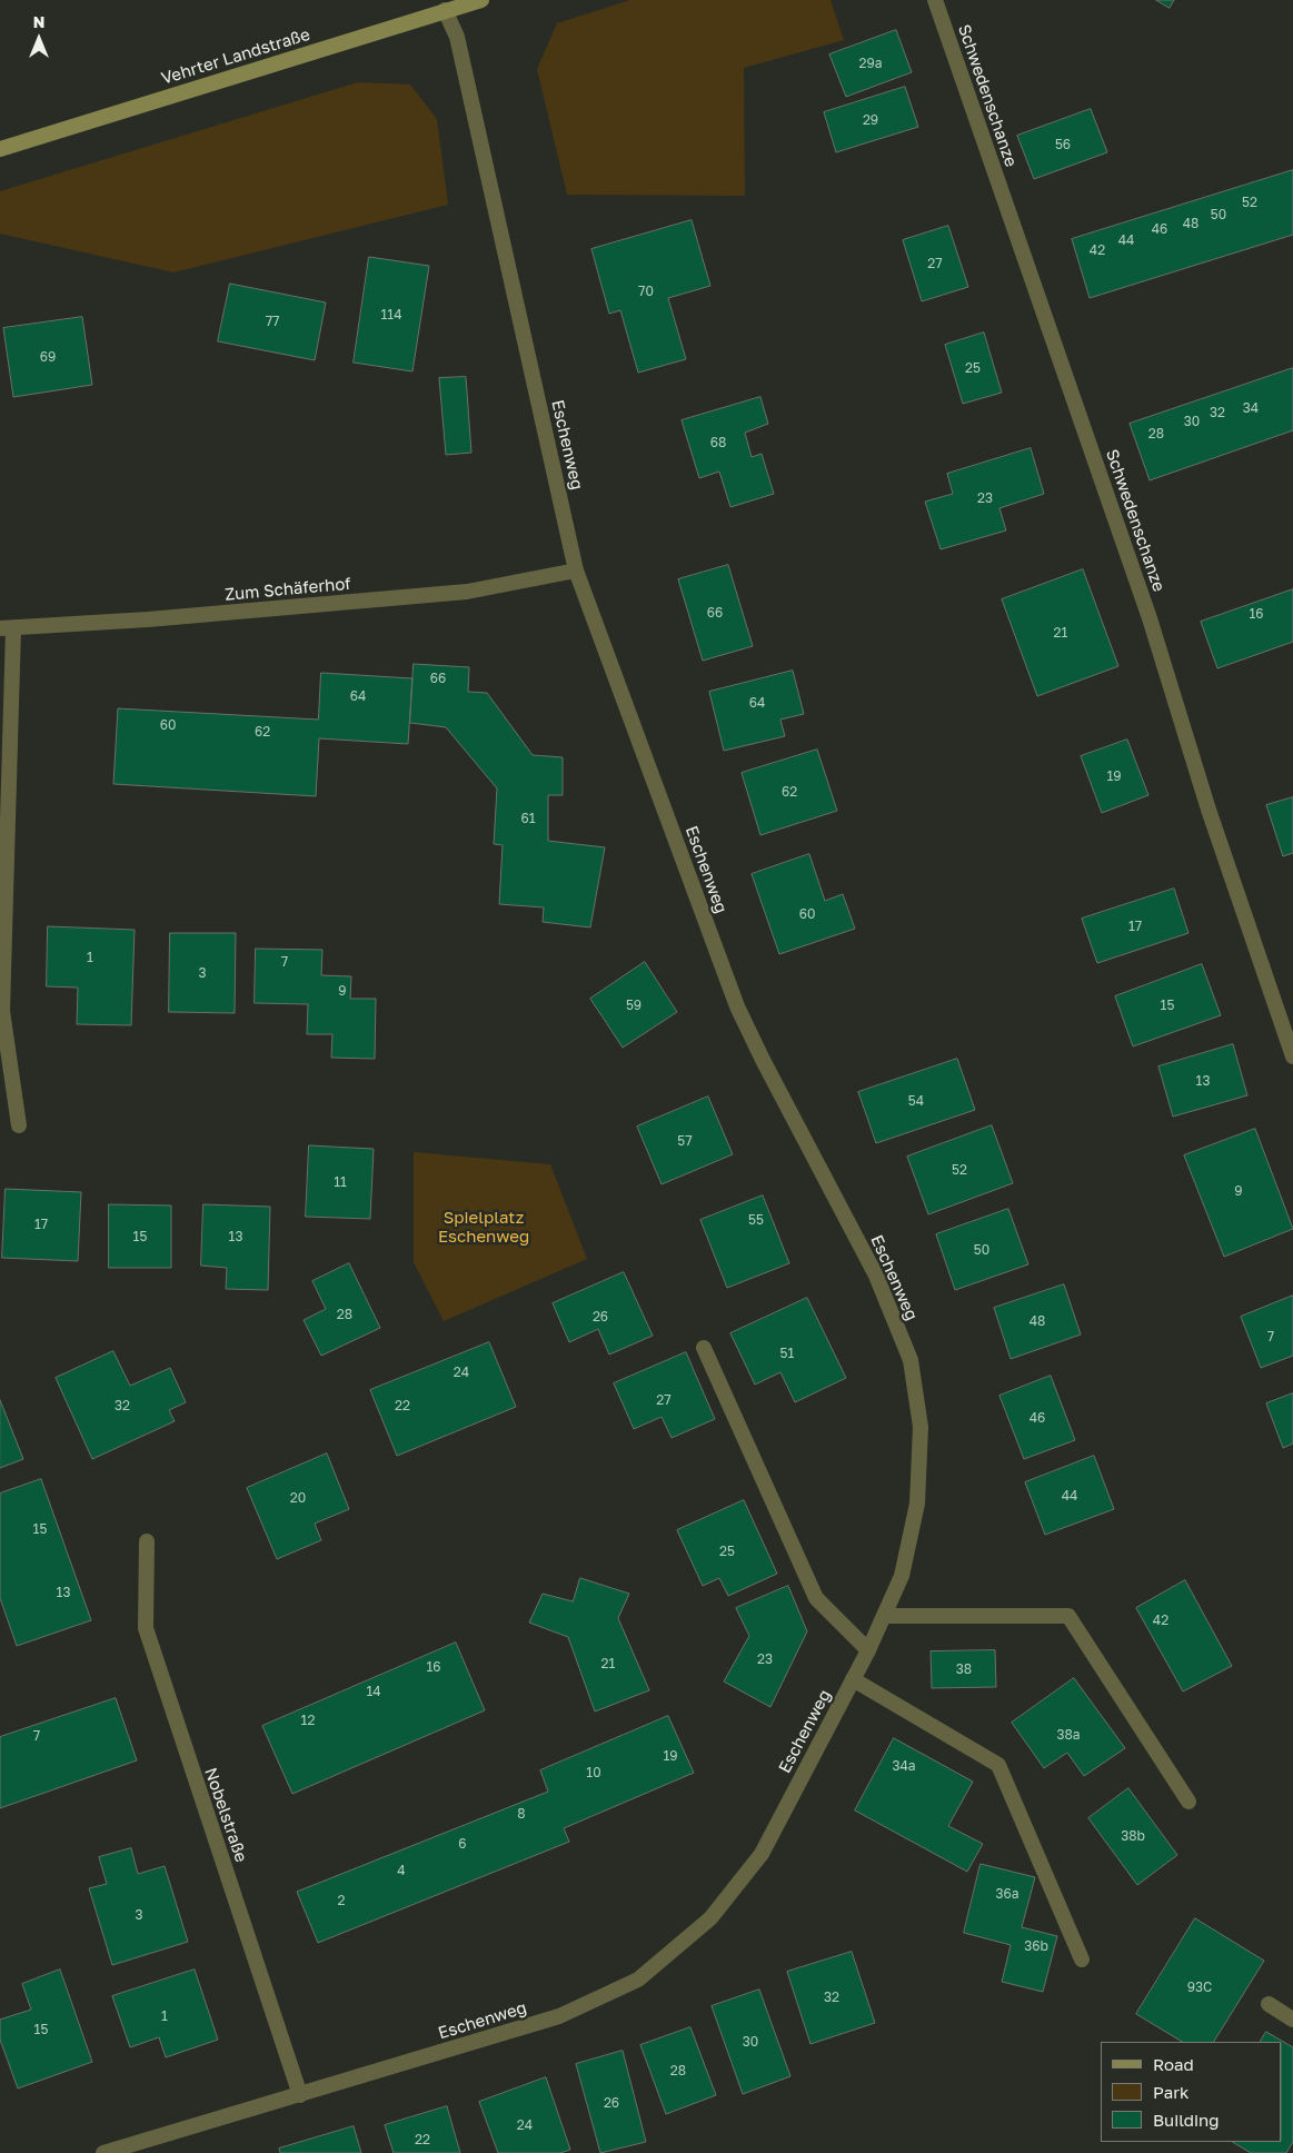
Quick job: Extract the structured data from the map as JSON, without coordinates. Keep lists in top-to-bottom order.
{
  "streets": {
    "main road": ["Vehrter Landstraße"],
    "street": [
      "Schwedenschanze",
      "Eschenweg",
      "Zum Schäferhof",
      "Nobelstraße"
    ]
  },
  "crossings": [
    ["Vehrter Landstraße", "Eschenweg"],
    ["Eschenweg", "Zum Schäferhof"],
    ["Eschenweg", "Nobelstraße"]
  ],
  "parks": ["Spielplatz Eschenweg"],
  "house_numbers": [
    "29a",
    "29",
    "56",
    "52",
    "50",
    "48",
    "46",
    "44",
    "42",
    "27",
    "70",
    "114",
    "77",
    "69",
    "25",
    "34",
    "32",
    "30",
    "28",
    "68",
    "23",
    "66",
    "16",
    "21",
    "66",
    "64",
    "64",
    "60",
    "62",
    "19",
    "62",
    "61",
    "60",
    "17",
    "1",
    "7",
    "3",
    "9",
    "59",
    "15",
    "13",
    "54",
    "57",
    "52",
    "11",
    "9",
    "55",
    "17",
    "15",
    "13",
    "50",
    "28",
    "26",
    "48",
    "7",
    "51",
    "24",
    "27",
    "32",
    "22",
    "46",
    "44",
    "20",
    "15",
    "25",
    "13",
    "42",
    "23",
    "21",
    "16",
    "38",
    "14",
    "12",
    "38a",
    "7",
    "19",
    "34a",
    "10",
    "8",
    "38b",
    "6",
    "4",
    "36a",
    "2",
    "3",
    "36b",
    "93C",
    "32",
    "1",
    "15",
    "30",
    "28",
    "26",
    "24",
    "22"
  ],
  "legend": ["Road", "Park", "Building"],
  "north": "top"
}
